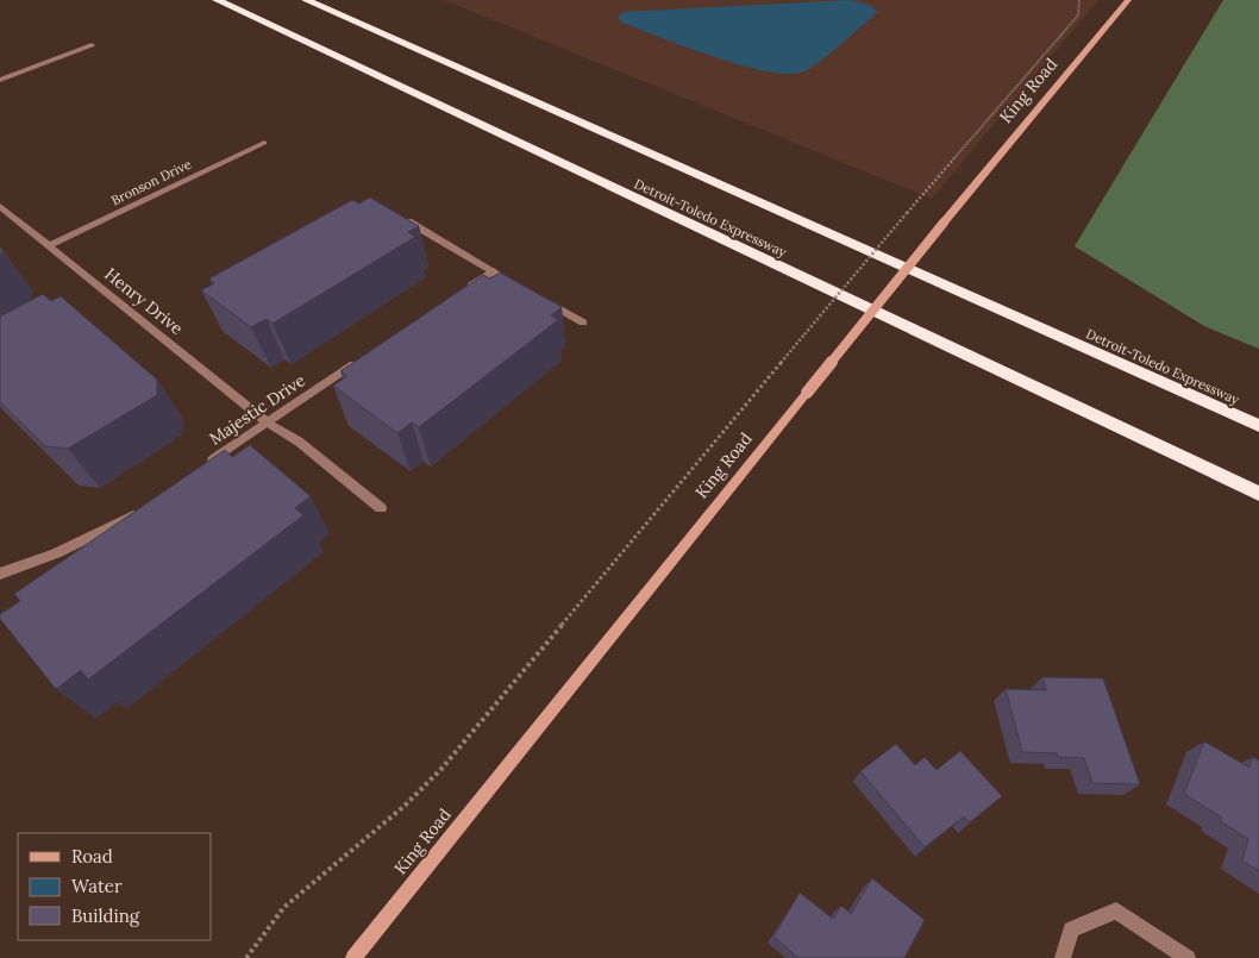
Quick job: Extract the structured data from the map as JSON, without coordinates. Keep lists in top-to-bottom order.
{
  "streets": {
    "highway": ["Detroit-Toledo Expressway"],
    "main road": ["King Road"],
    "street": ["Bronson Drive", "Henry Drive", "Majestic Drive"]
  },
  "crossings": [
    ["Bronson Drive", "Henry Drive"],
    ["Henry Drive", "Majestic Drive"]
  ],
  "legend": ["Road", "Water", "Building"]
}
